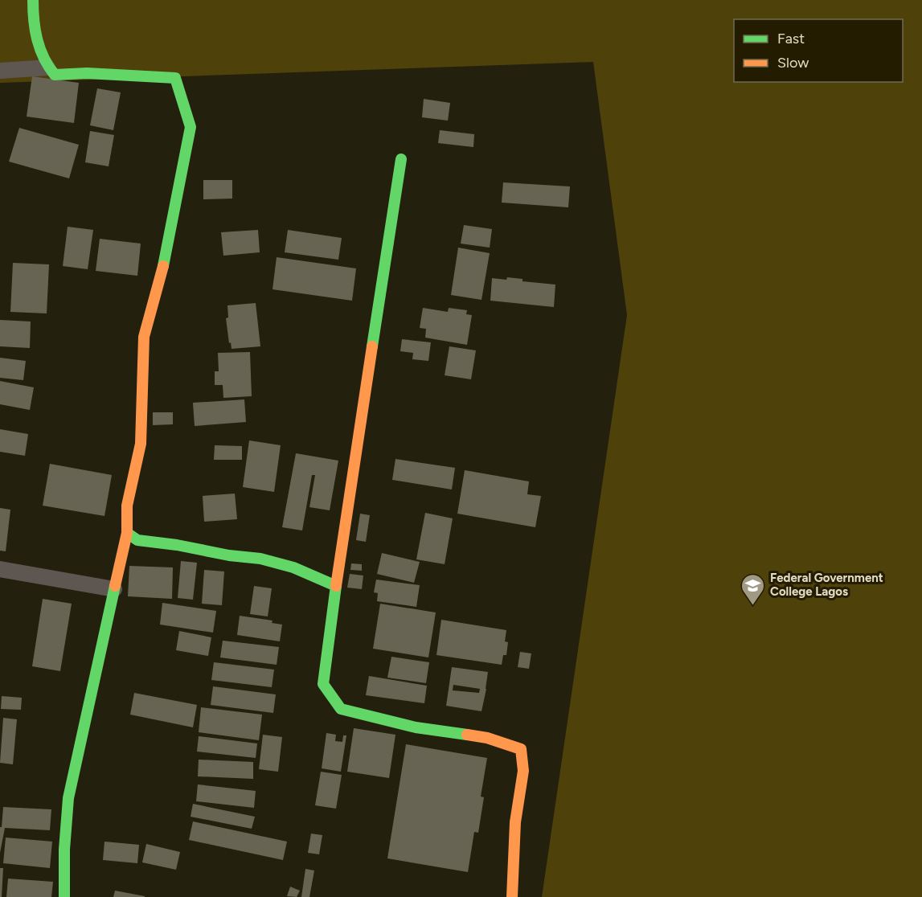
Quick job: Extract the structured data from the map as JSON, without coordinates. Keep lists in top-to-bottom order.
{
  "places": {
    "school or university": ["Federal Government College Lagos"]
  },
  "legend": ["Fast", "Slow"]
}
